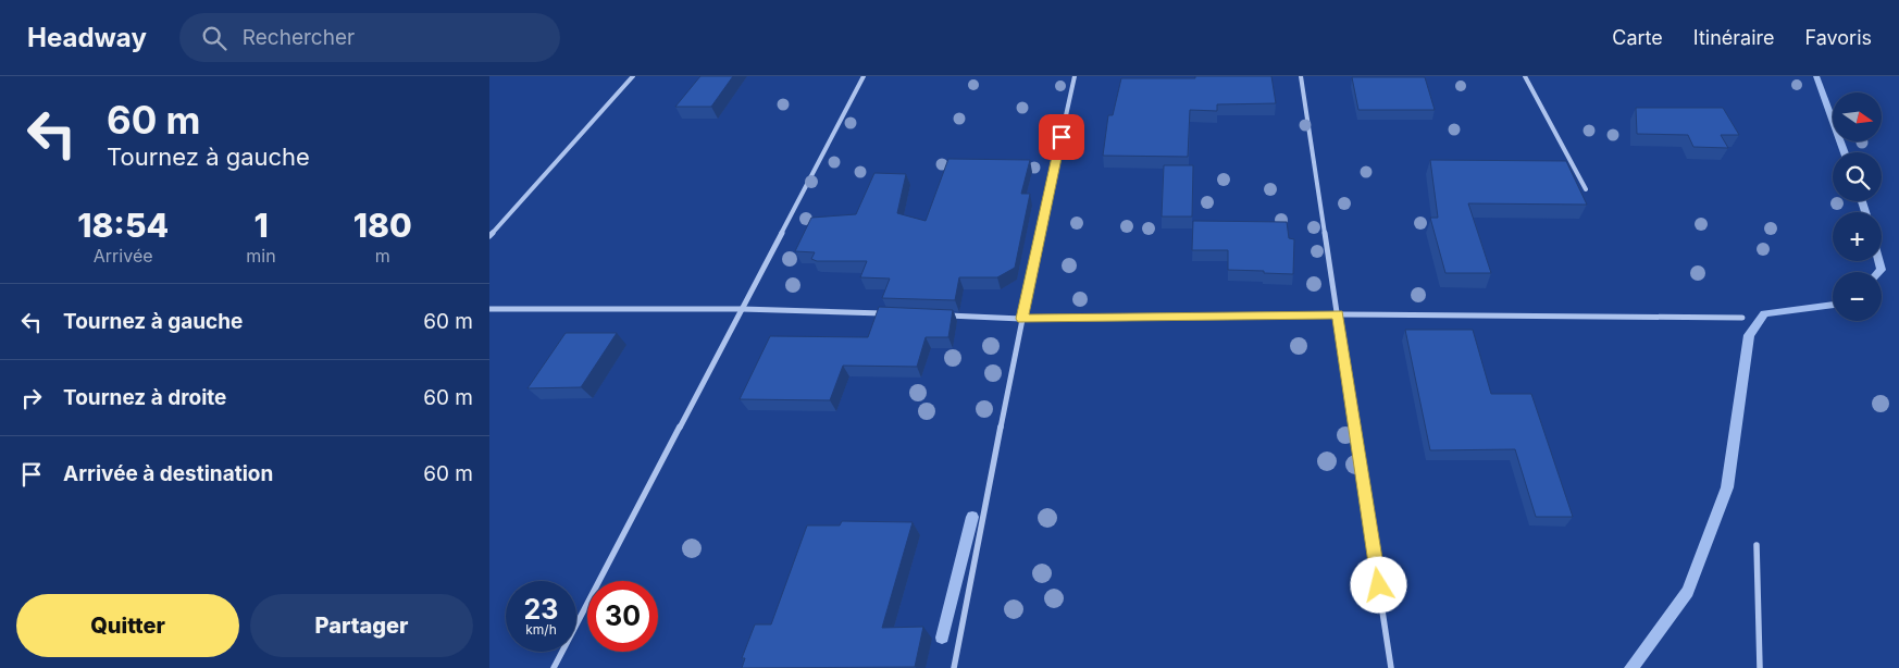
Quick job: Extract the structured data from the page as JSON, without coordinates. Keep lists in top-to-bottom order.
{
  "north": "right",
  "page": {
    "header": "Headway",
    "search": "Rechercher",
    "nav": ["Carte", "Itinéraire", "Favoris"],
    "turn": ["60 m", "Tournez à gauche"],
    "map_buttons": ["+", "−"],
    "eta": [
      "18:54",
      "Arrivée",
      "1",
      "min",
      "180",
      "m"
    ],
    "list": [
      {
        "name": "Tournez à gauche",
        "value": "60 m"
      },
      {
        "name": "Tournez à droite",
        "value": "60 m"
      },
      {
        "name": "Arrivée à destination",
        "value": "60 m"
      }
    ],
    "speed": "23 km/h",
    "limit": "30",
    "buttons": ["Quitter", "Partager"]
  }
}
